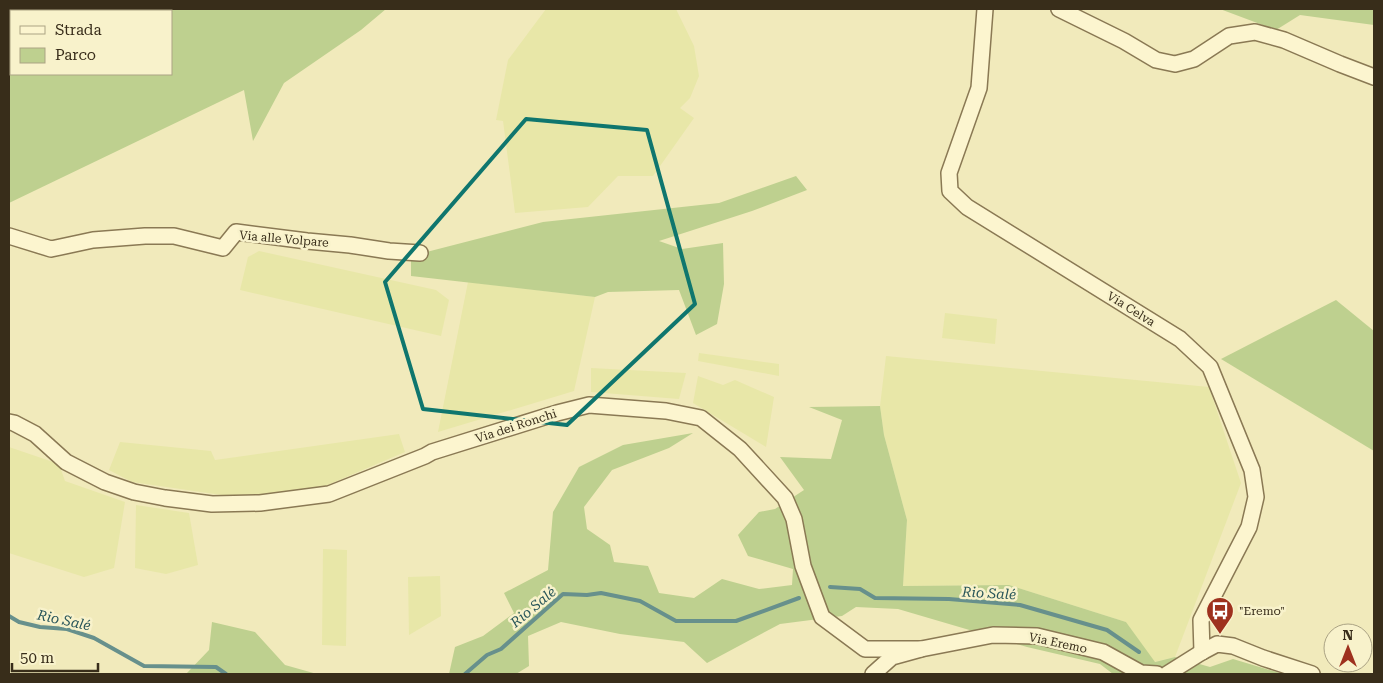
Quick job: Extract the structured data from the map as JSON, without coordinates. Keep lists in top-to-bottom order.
{
  "streets": {
    "street": [
      "Via alle Volpare",
      "Via Celva",
      "Via dei Ronchi",
      "Via Eremo"
    ]
  },
  "crossings": [
    ["Via dei Ronchi", "Via Eremo"]
  ],
  "water": ["Rio Salé"],
  "places": {
    "bus stop": ["\"Eremo\""]
  },
  "legend": ["Strada", "Parco"],
  "scale_bar": "50 m",
  "north": "top"
}
